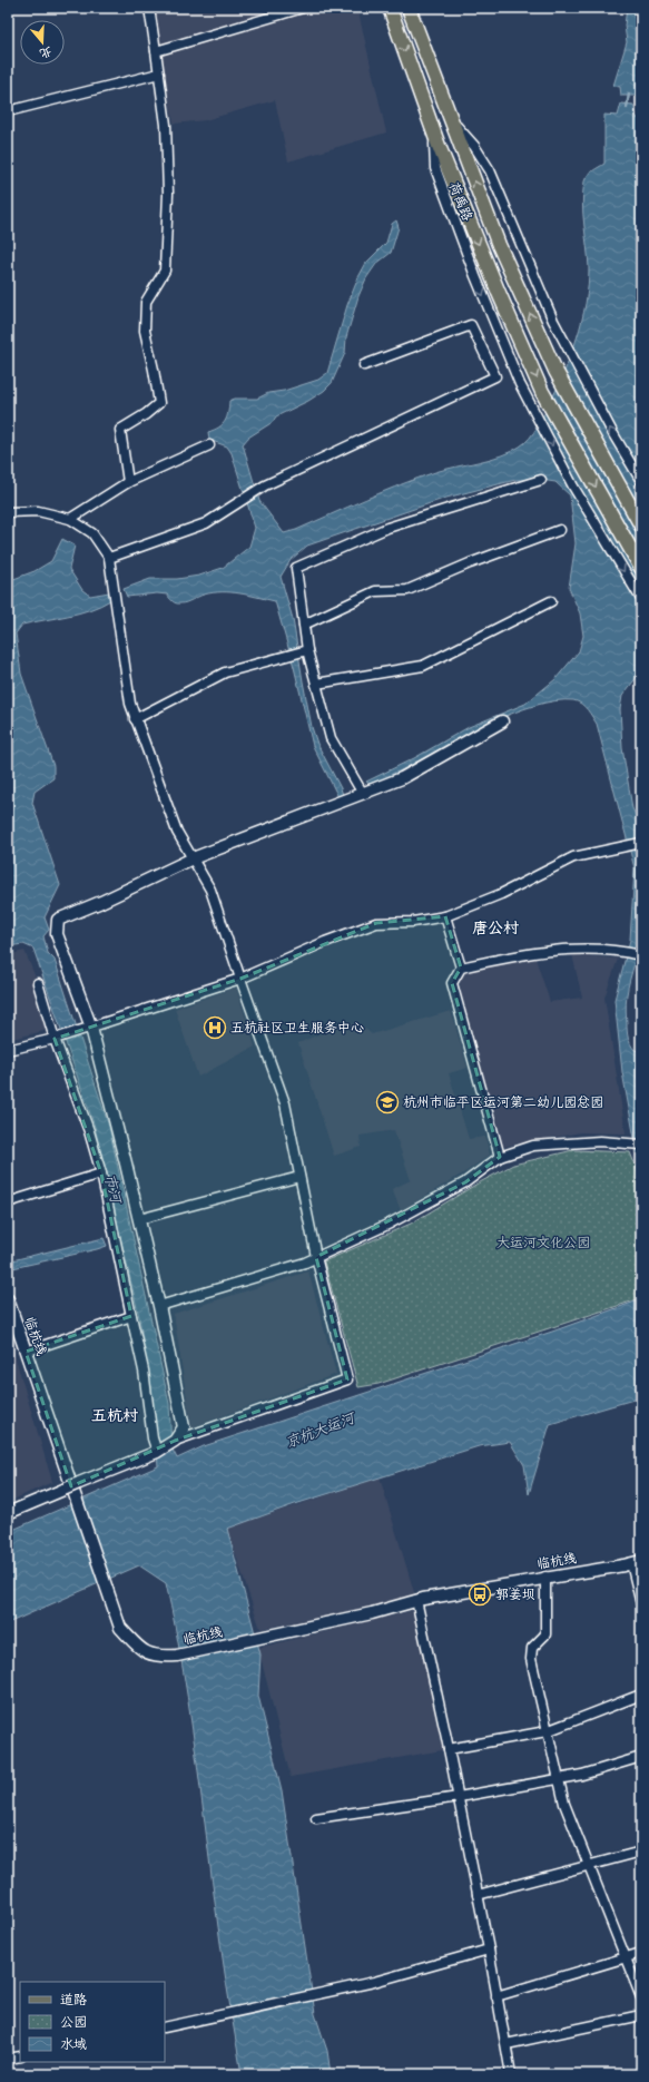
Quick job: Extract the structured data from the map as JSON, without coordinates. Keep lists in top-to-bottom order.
{
  "streets": {
    "main road": ["荷禹路"],
    "street": ["临杭线"]
  },
  "districts": ["唐公村", "五杭村"],
  "water": ["市河", "京杭大运河"],
  "parks": ["大运河文化公园"],
  "places": {
    "hospital": ["五杭社区卫生服务中心"],
    "school or university": ["杭州市临平区运河第二幼儿园总园"],
    "bus stop": ["郭姜坝"]
  },
  "legend": ["道路", "公园", "水域"],
  "north": "bottom"
}
